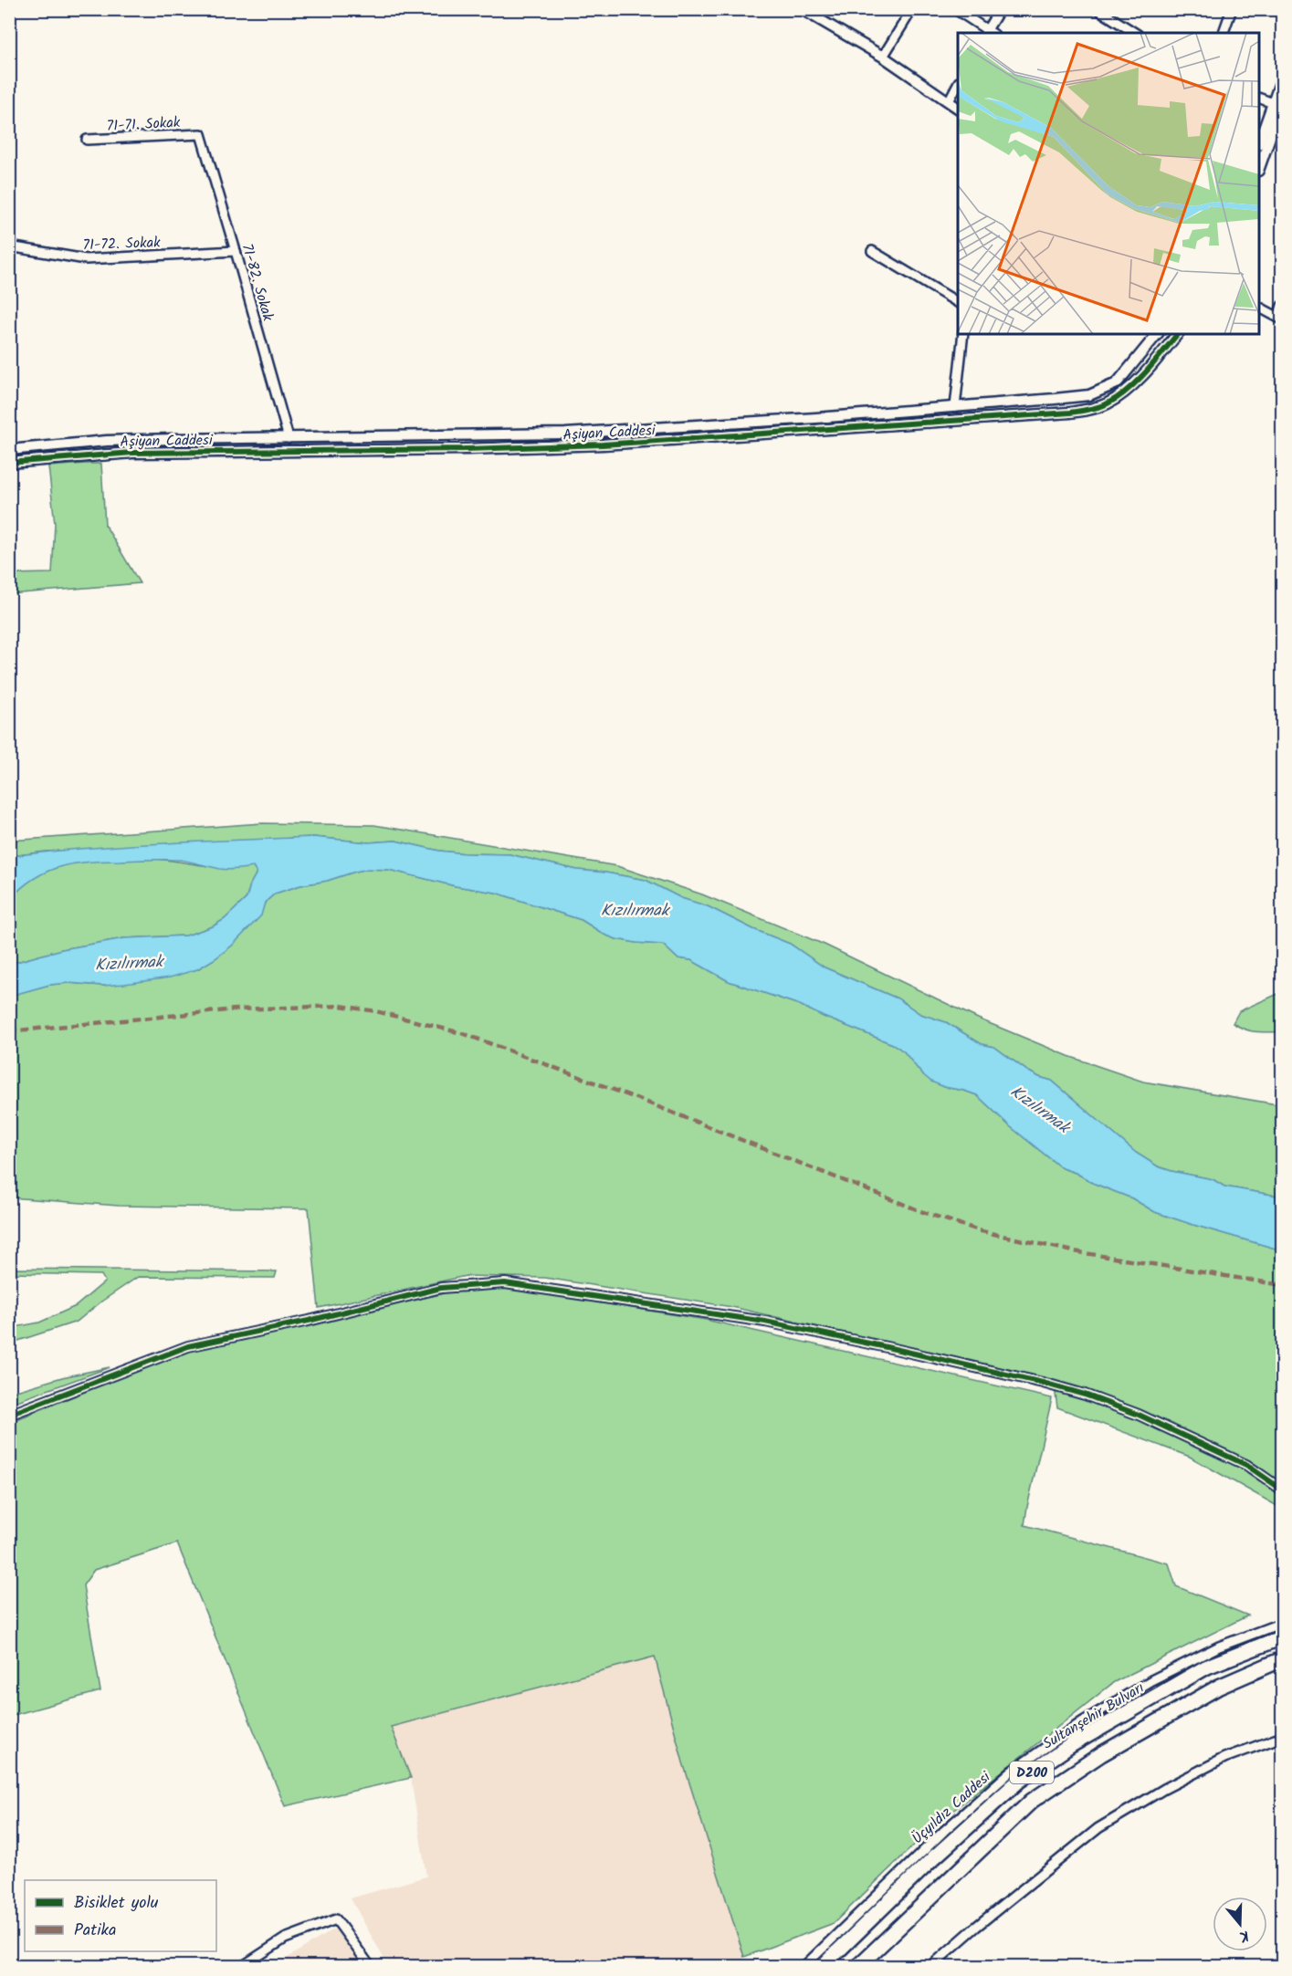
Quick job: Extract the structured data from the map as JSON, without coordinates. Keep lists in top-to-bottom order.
{
  "streets": {
    "highway": ["Sultanşehir Bulvarı", "D200"],
    "street": [
      "71-71. Sokak",
      "71-72. Sokak",
      "71-82. Sokak",
      "Aşiyan Caddesi",
      "Üçyıldız Caddesi"
    ]
  },
  "crossings": [
    ["71-71. Sokak", "71-82. Sokak"],
    ["71-72. Sokak", "71-82. Sokak"],
    ["71-82. Sokak", "Aşiyan Caddesi"]
  ],
  "water": ["Kızılırmak"],
  "legend": ["Bisiklet yolu", "Patika"],
  "north": "bottom"
}
